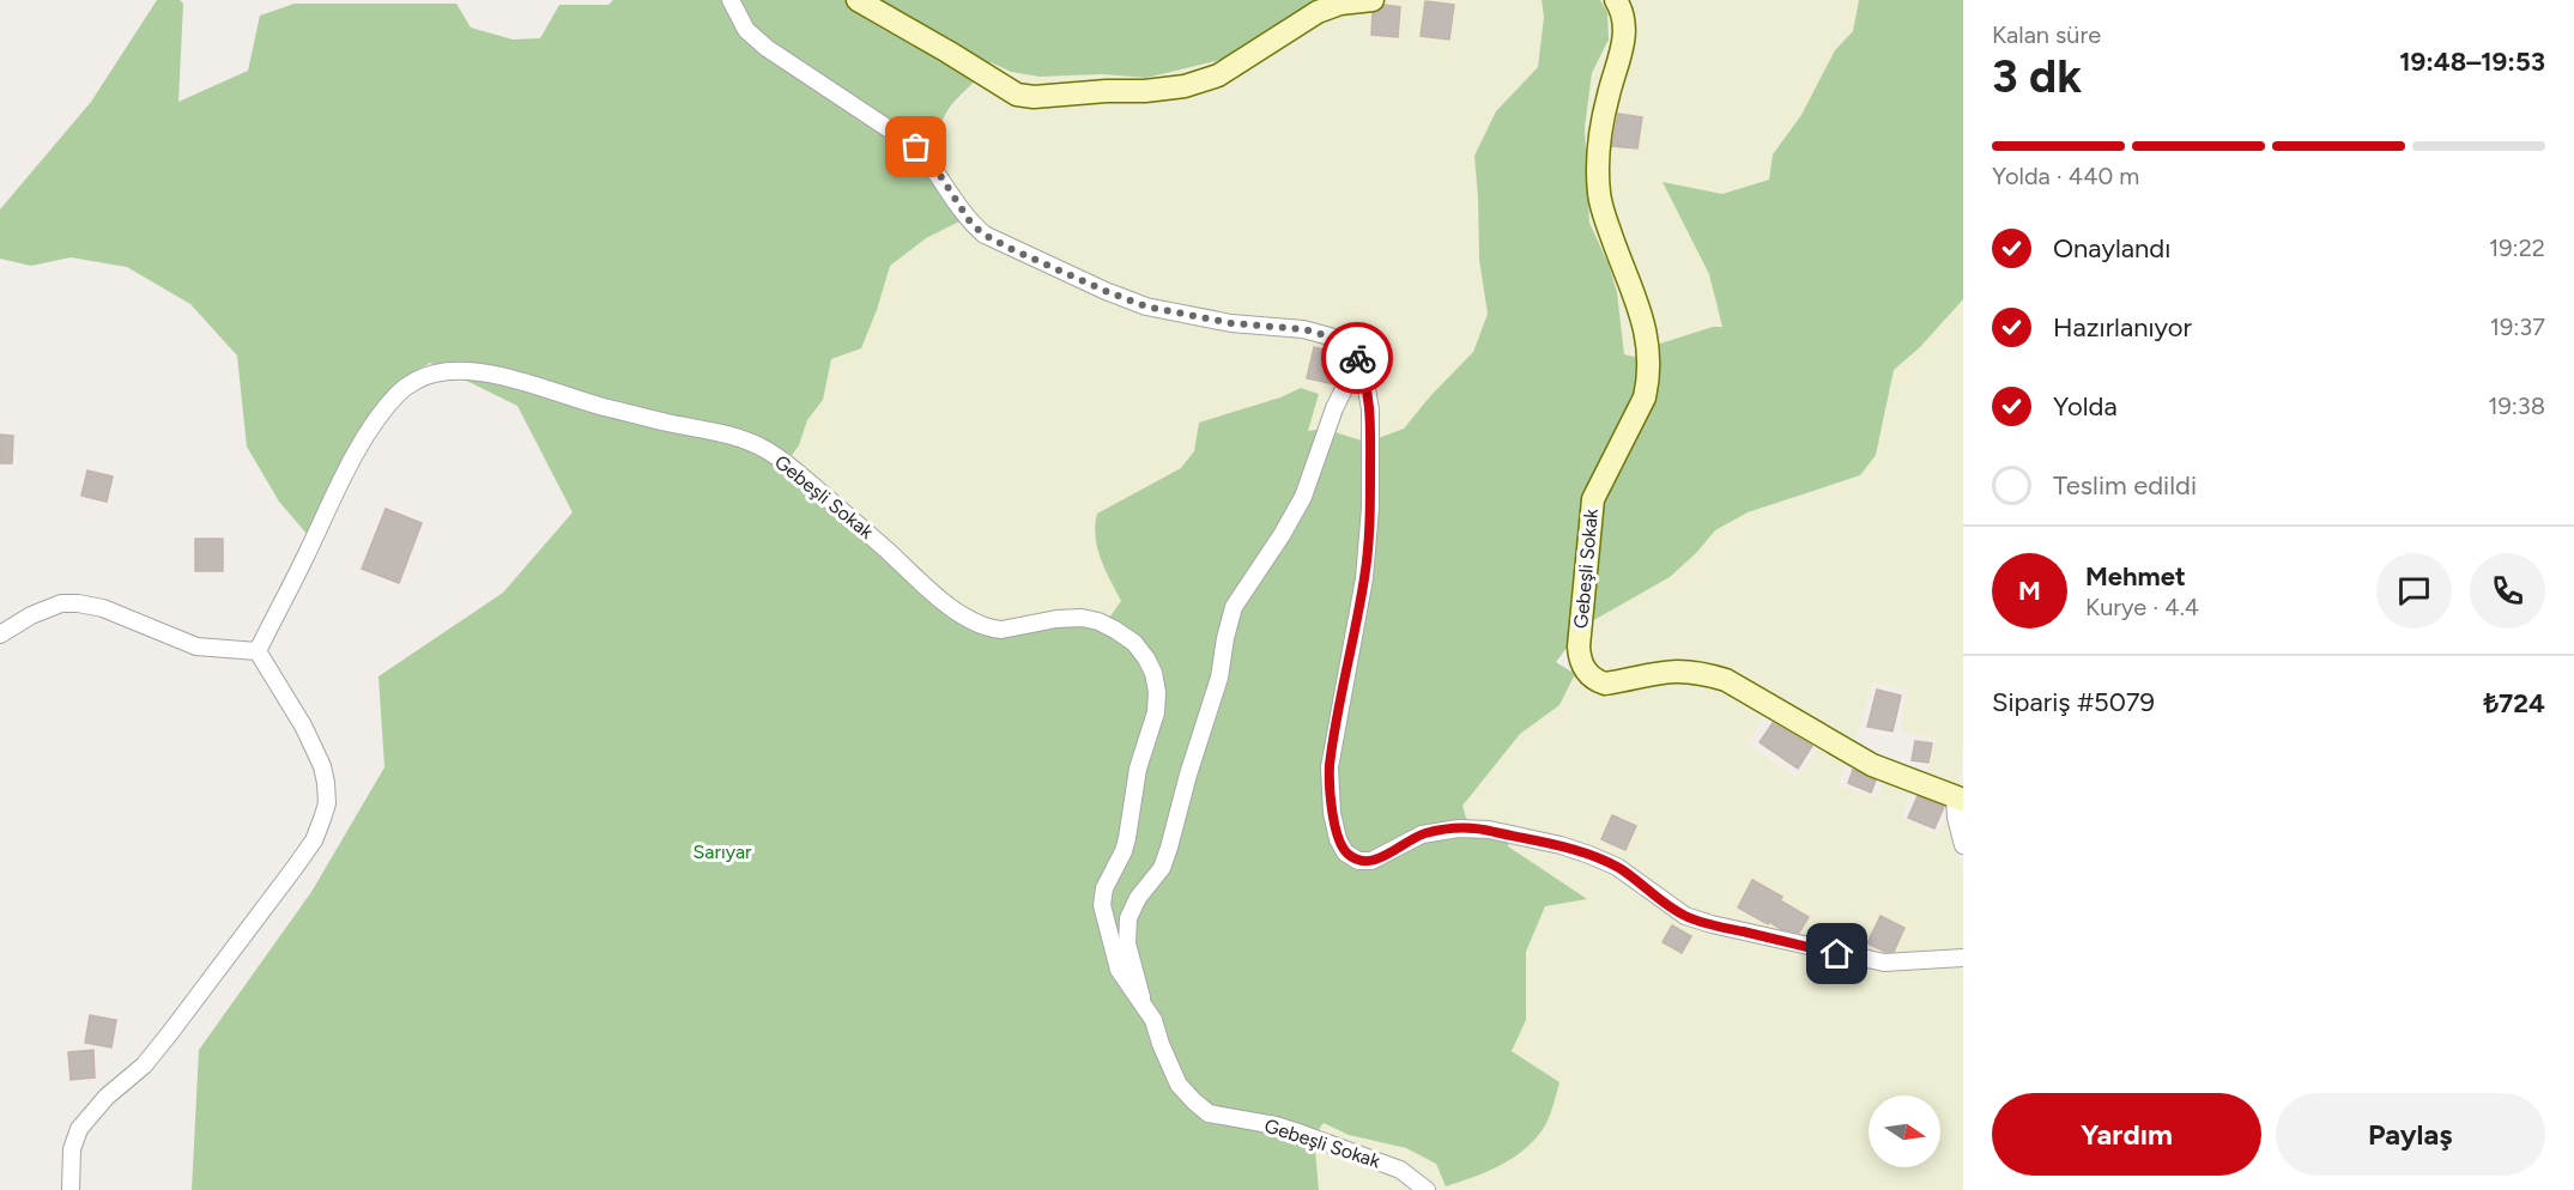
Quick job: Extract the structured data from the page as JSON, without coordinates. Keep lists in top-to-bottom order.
{
  "streets": {
    "street": ["Gebeşli Sokak"]
  },
  "parks": ["Sarıyar"],
  "north": "right",
  "page": {
    "heading": ["3 dk", "Kalan süre", "19:48–19:53"],
    "panel": [
      "Mehmet",
      "Kurye · 4.4",
      "Sipariş #5079",
      "₺724"
    ],
    "bar": "Yolda · 440 m",
    "list": [
      ["Onaylandı", "19:22"],
      ["Hazırlanıyor", "19:37"],
      ["Yolda", "19:38"],
      "Teslim edildi"
    ],
    "round": "M",
    "buttons": ["Yardım", "Paylaş"]
  }
}
